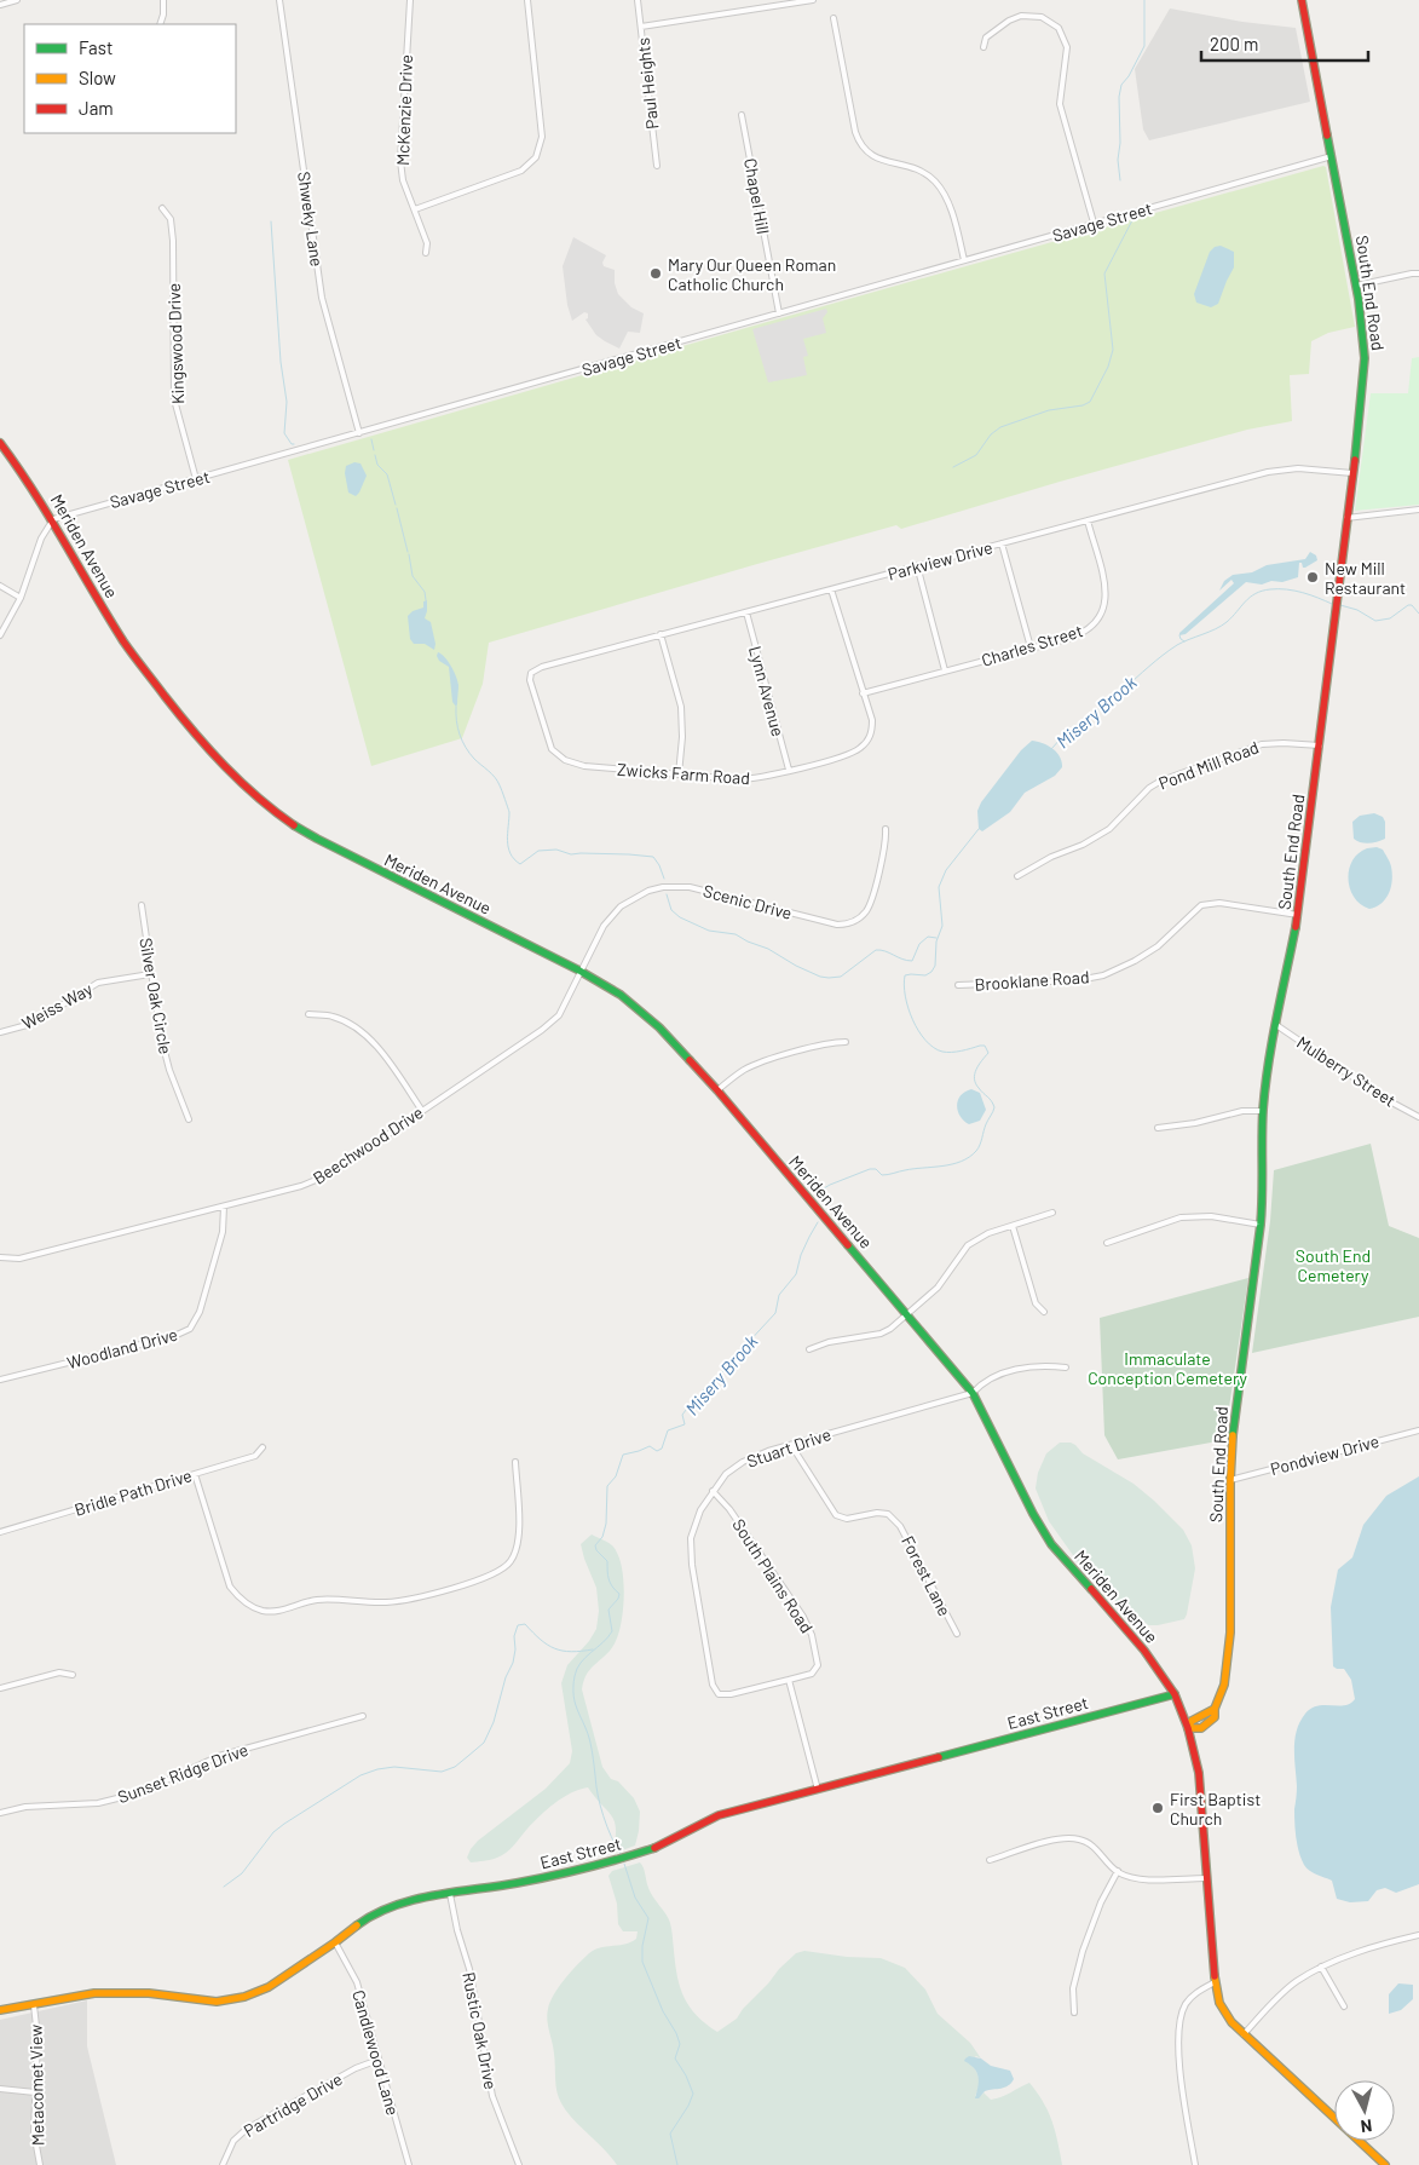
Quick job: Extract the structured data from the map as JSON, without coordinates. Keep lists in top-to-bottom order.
{
  "streets": {
    "street": [
      "Paul Heights",
      "McKenzie Drive",
      "Chapel Hill",
      "Shweky Lane",
      "Savage Street",
      "South End Road",
      "Kingswood Drive",
      "Meriden Avenue",
      "Parkview Drive",
      "Charles Street",
      "Lynn Avenue",
      "Pond Mill Road",
      "Zwicks Farm Road",
      "Scenic Drive",
      "Brooklane Road",
      "Silver Oak Circle",
      "Weiss Way",
      "Mulberry Street",
      "Beechwood Drive",
      "Woodland Drive",
      "Stuart Drive",
      "Pondview Drive",
      "Bridle Path Drive",
      "South Plains Road",
      "Forest Lane",
      "East Street",
      "Sunset Ridge Drive",
      "Rustic Oak Drive",
      "Candlewood Lane",
      "Metacomet View",
      "Partridge Drive"
    ]
  },
  "crossings": [
    ["Chapel Hill", "Savage Street"],
    ["Shweky Lane", "Savage Street"],
    ["Savage Street", "South End Road"],
    ["Savage Street", "Kingswood Drive"],
    ["Savage Street", "Meriden Avenue"],
    ["South End Road", "Meriden Avenue"],
    ["South End Road", "Parkview Drive"],
    ["South End Road", "Pond Mill Road"],
    ["South End Road", "Brooklane Road"],
    ["South End Road", "Mulberry Street"],
    ["South End Road", "Pondview Drive"],
    ["Meriden Avenue", "Scenic Drive"],
    ["Meriden Avenue", "Beechwood Drive"],
    ["Meriden Avenue", "Stuart Drive"],
    ["Meriden Avenue", "East Street"],
    ["Parkview Drive", "Charles Street"],
    ["Parkview Drive", "Lynn Avenue"],
    ["Parkview Drive", "Zwicks Farm Road"],
    ["Charles Street", "Zwicks Farm Road"],
    ["Lynn Avenue", "Zwicks Farm Road"],
    ["Scenic Drive", "Beechwood Drive"],
    ["Silver Oak Circle", "Weiss Way"],
    ["Beechwood Drive", "Woodland Drive"],
    ["Stuart Drive", "South Plains Road"],
    ["Stuart Drive", "Forest Lane"],
    ["East Street", "Rustic Oak Drive"],
    ["East Street", "Candlewood Lane"],
    ["East Street", "Metacomet View"],
    ["Candlewood Lane", "Partridge Drive"]
  ],
  "water": ["Misery Brook"],
  "parks": ["South End Cemetery", "Immaculate Conception Cemetery"],
  "places": ["Mary Our Queen Roman Catholic Church", "New Mill Restaurant", "First Baptist Church"],
  "legend": ["Fast", "Slow", "Jam"],
  "scale_bar": "200 m",
  "north": "bottom"
}
